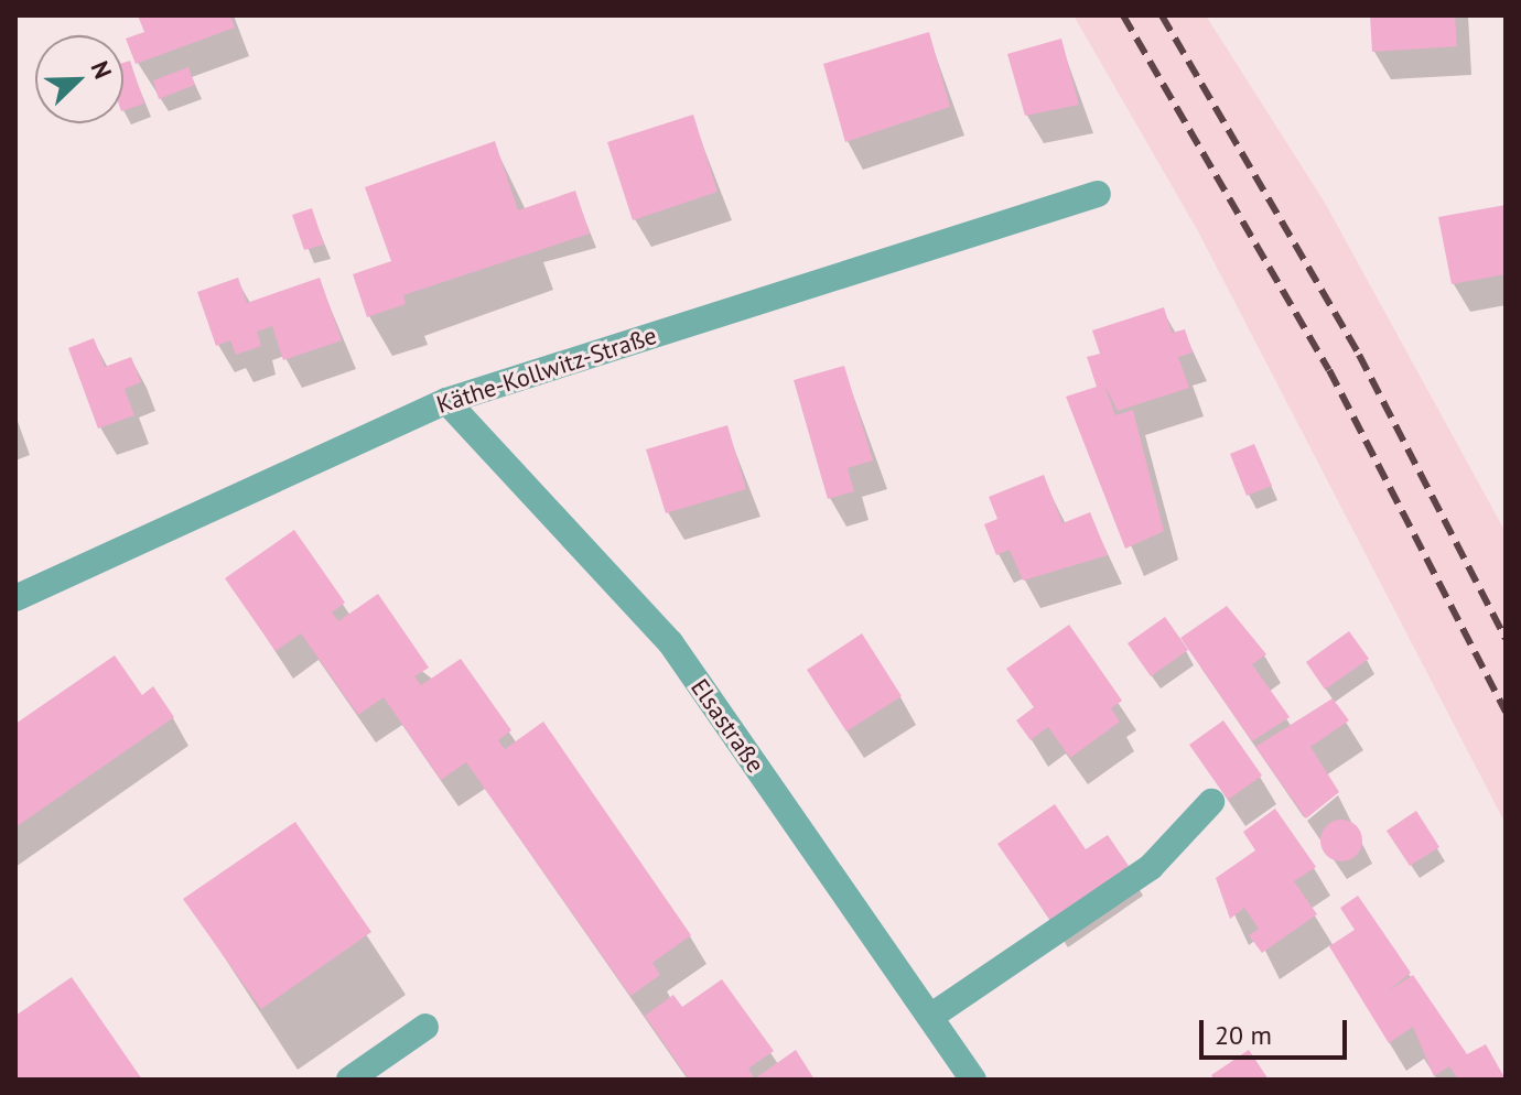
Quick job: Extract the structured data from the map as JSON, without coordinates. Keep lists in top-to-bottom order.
{
  "streets": {
    "street": ["Käthe-Kollwitz-Straße", "Elsastraße"]
  },
  "crossings": [
    ["Käthe-Kollwitz-Straße", "Elsastraße"]
  ],
  "scale_bar": "20 m",
  "north": "top right"
}
